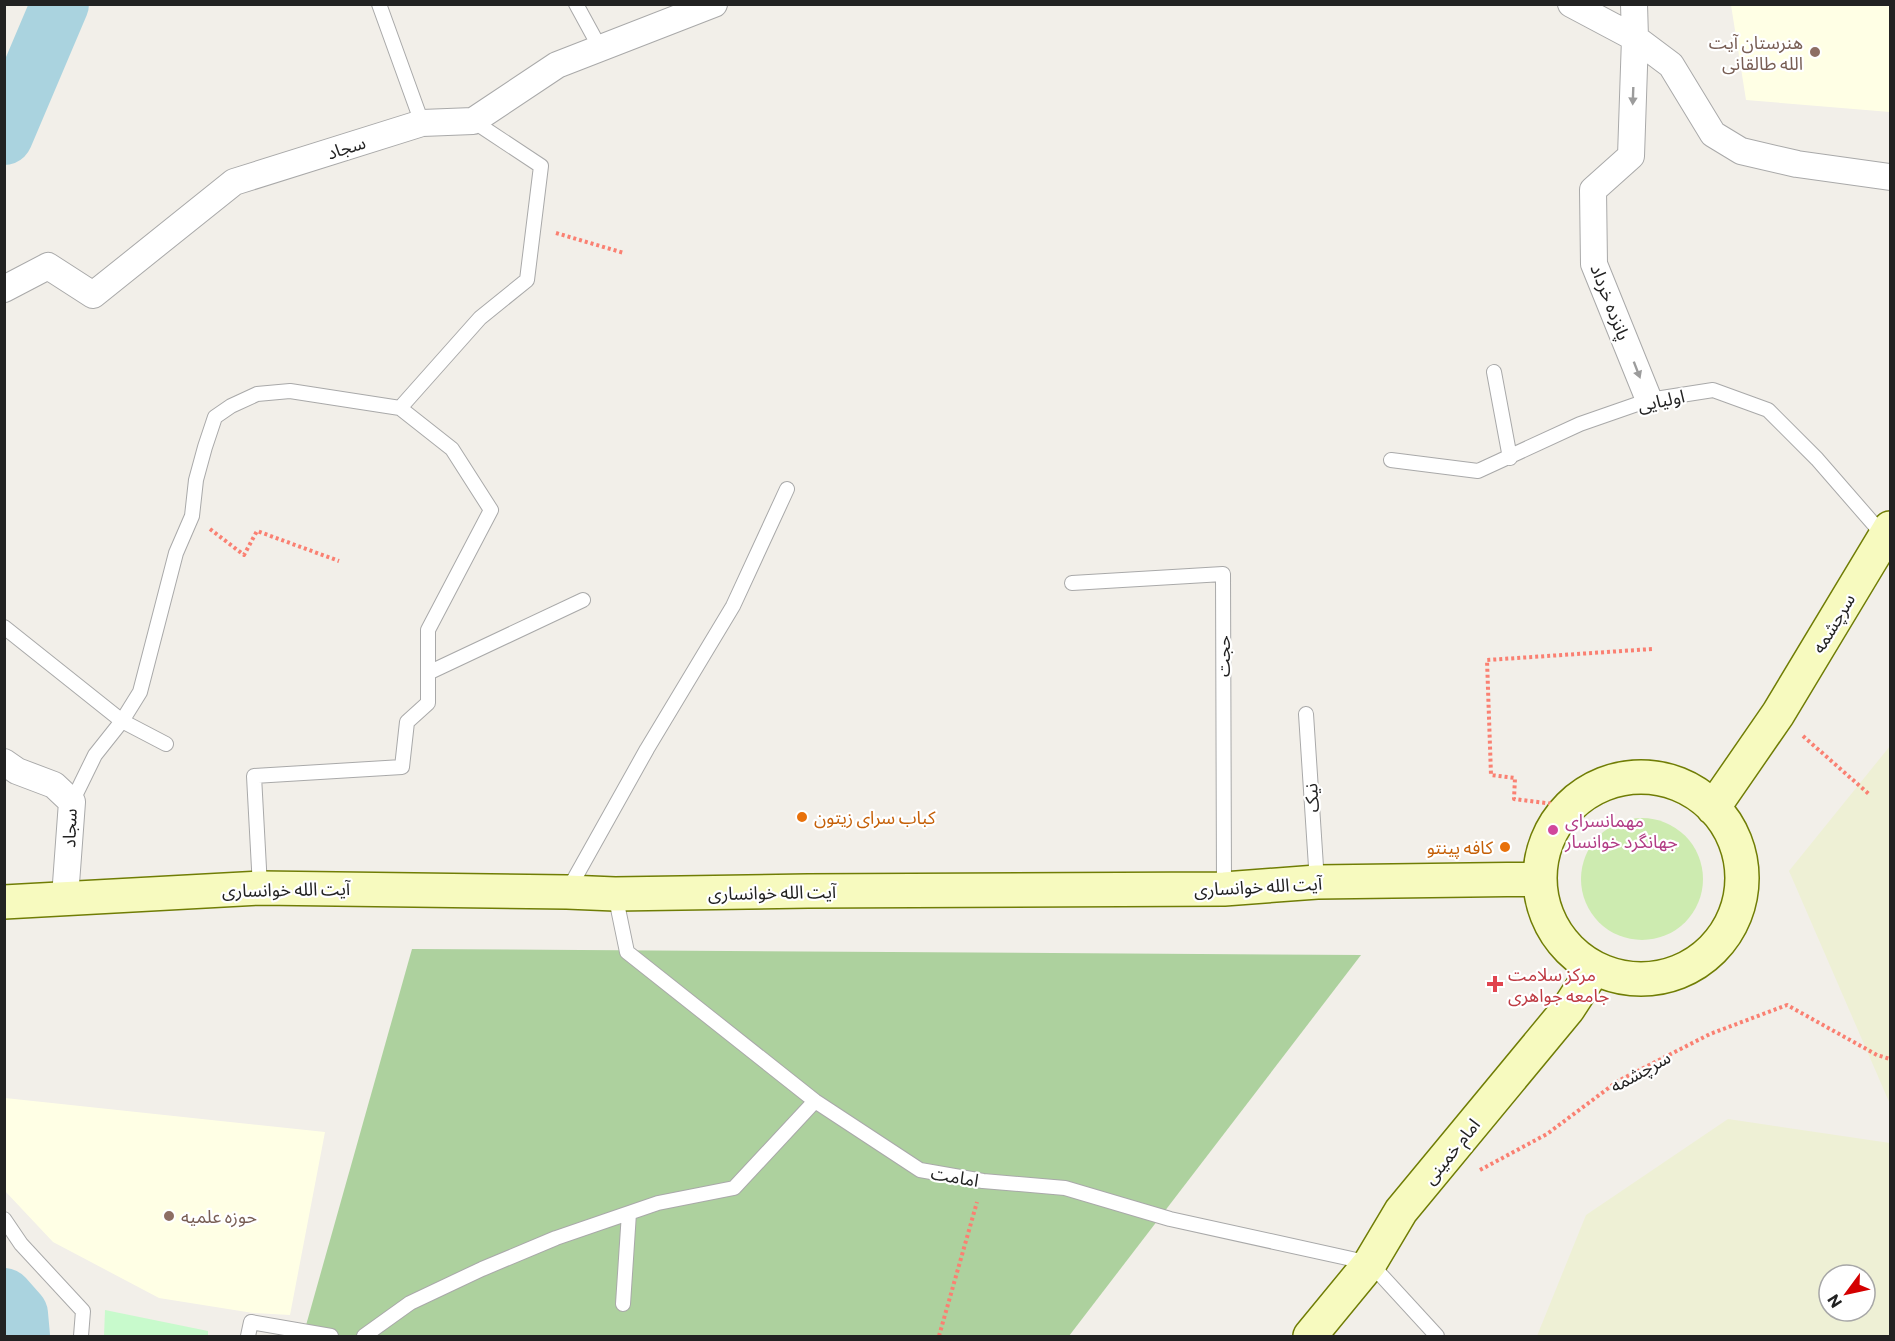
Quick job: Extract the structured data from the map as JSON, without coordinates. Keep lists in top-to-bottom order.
{
  "streets": {
    "main road": ["سرچشمه", "آیت الله خوانساری", "امام خمینی"],
    "street": ["سجاد", "پانزده خرداد"],
    "lane": [
      "اولیایی",
      "حجت",
      "نیک",
      "امامت"
    ]
  },
  "crossings": [
    ["سجاد", "آیت الله خوانساری"],
    ["پانزده خرداد", "اولیایی"],
    ["اولیایی", "سرچشمه"],
    ["سرچشمه", "آیت الله خوانساری"],
    ["سرچشمه", "امام خمینی"],
    ["حجت", "آیت الله خوانساری"],
    ["نیک", "آیت الله خوانساری"],
    ["آیت الله خوانساری", "امام خمینی"],
    ["آیت الله خوانساری", "امامت"],
    ["امام خمینی", "امامت"]
  ],
  "one_way": ["پانزده خرداد"],
  "places": {
    "other": [
      "هنرستان آیت الله طالقانی",
      "کباب سرای زیتون",
      "مهمانسرای جهانگرد خوانسار",
      "کافه پینتو",
      "حوزه علمیه"
    ],
    "health": ["مرکز سلامت جامعه جواهری"]
  },
  "north": "bottom left"
}
